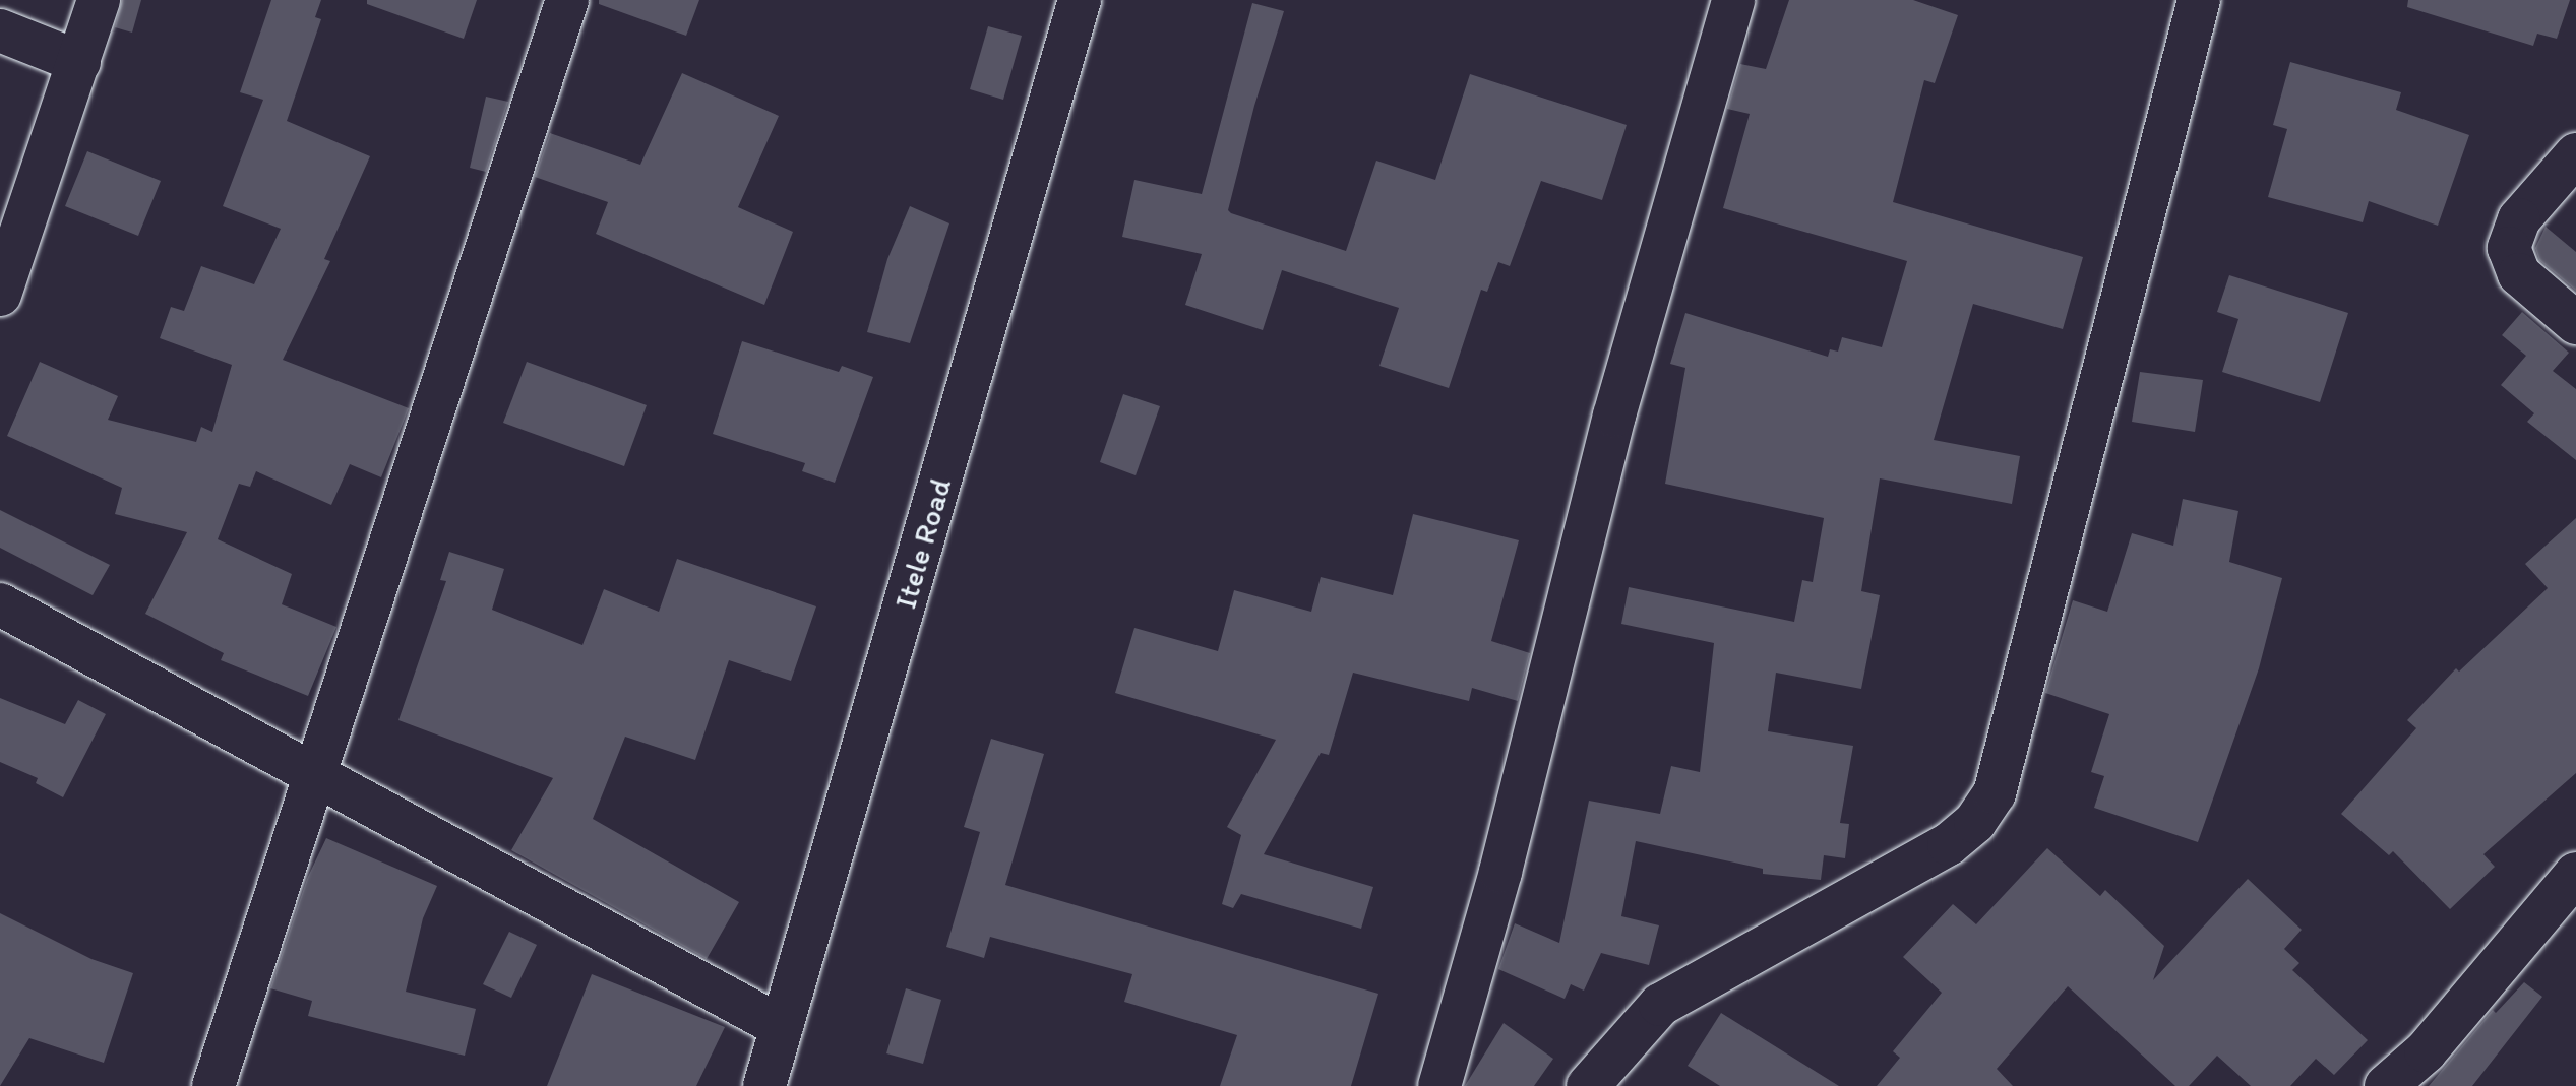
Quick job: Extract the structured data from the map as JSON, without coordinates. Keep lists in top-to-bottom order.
{
  "streets": {
    "street": ["Itele Road"]
  }
}
